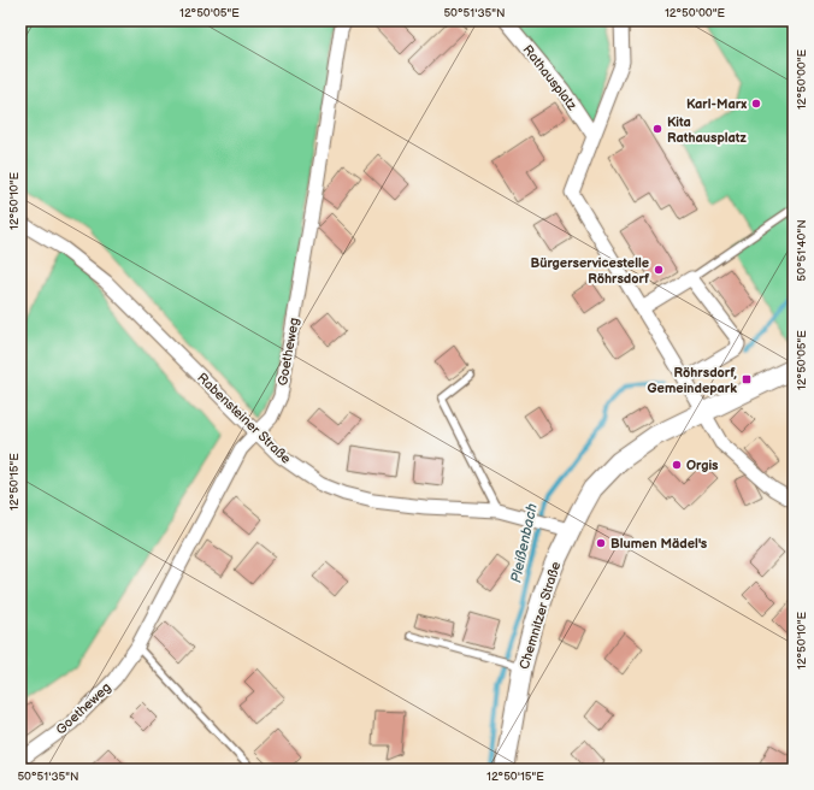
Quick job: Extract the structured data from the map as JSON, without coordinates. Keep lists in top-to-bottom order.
{
  "streets": {
    "street": [
      "Rathausplatz",
      "Goetheweg",
      "Rabensteiner Straße",
      "Chemnitzer Straße"
    ]
  },
  "crossings": [
    ["Goetheweg", "Rabensteiner Straße"],
    ["Rabensteiner Straße", "Chemnitzer Straße"]
  ],
  "water": ["Pleißenbach"],
  "places": {
    "other": [
      "Karl-Marx",
      "Kita Rathausplatz",
      "Bürgerservicestelle Röhrsdorf",
      "Orgis",
      "Blumen Mädel's"
    ],
    "transit": ["Röhrsdorf, Gemeindepark"]
  },
  "coordinates": [
    "12°50'05\"E",
    "50°51'35\"N",
    "12°50'00\"E",
    "12°50'10\"E",
    "50°51'40\"N",
    "12°50'15\"E"
  ]
}
